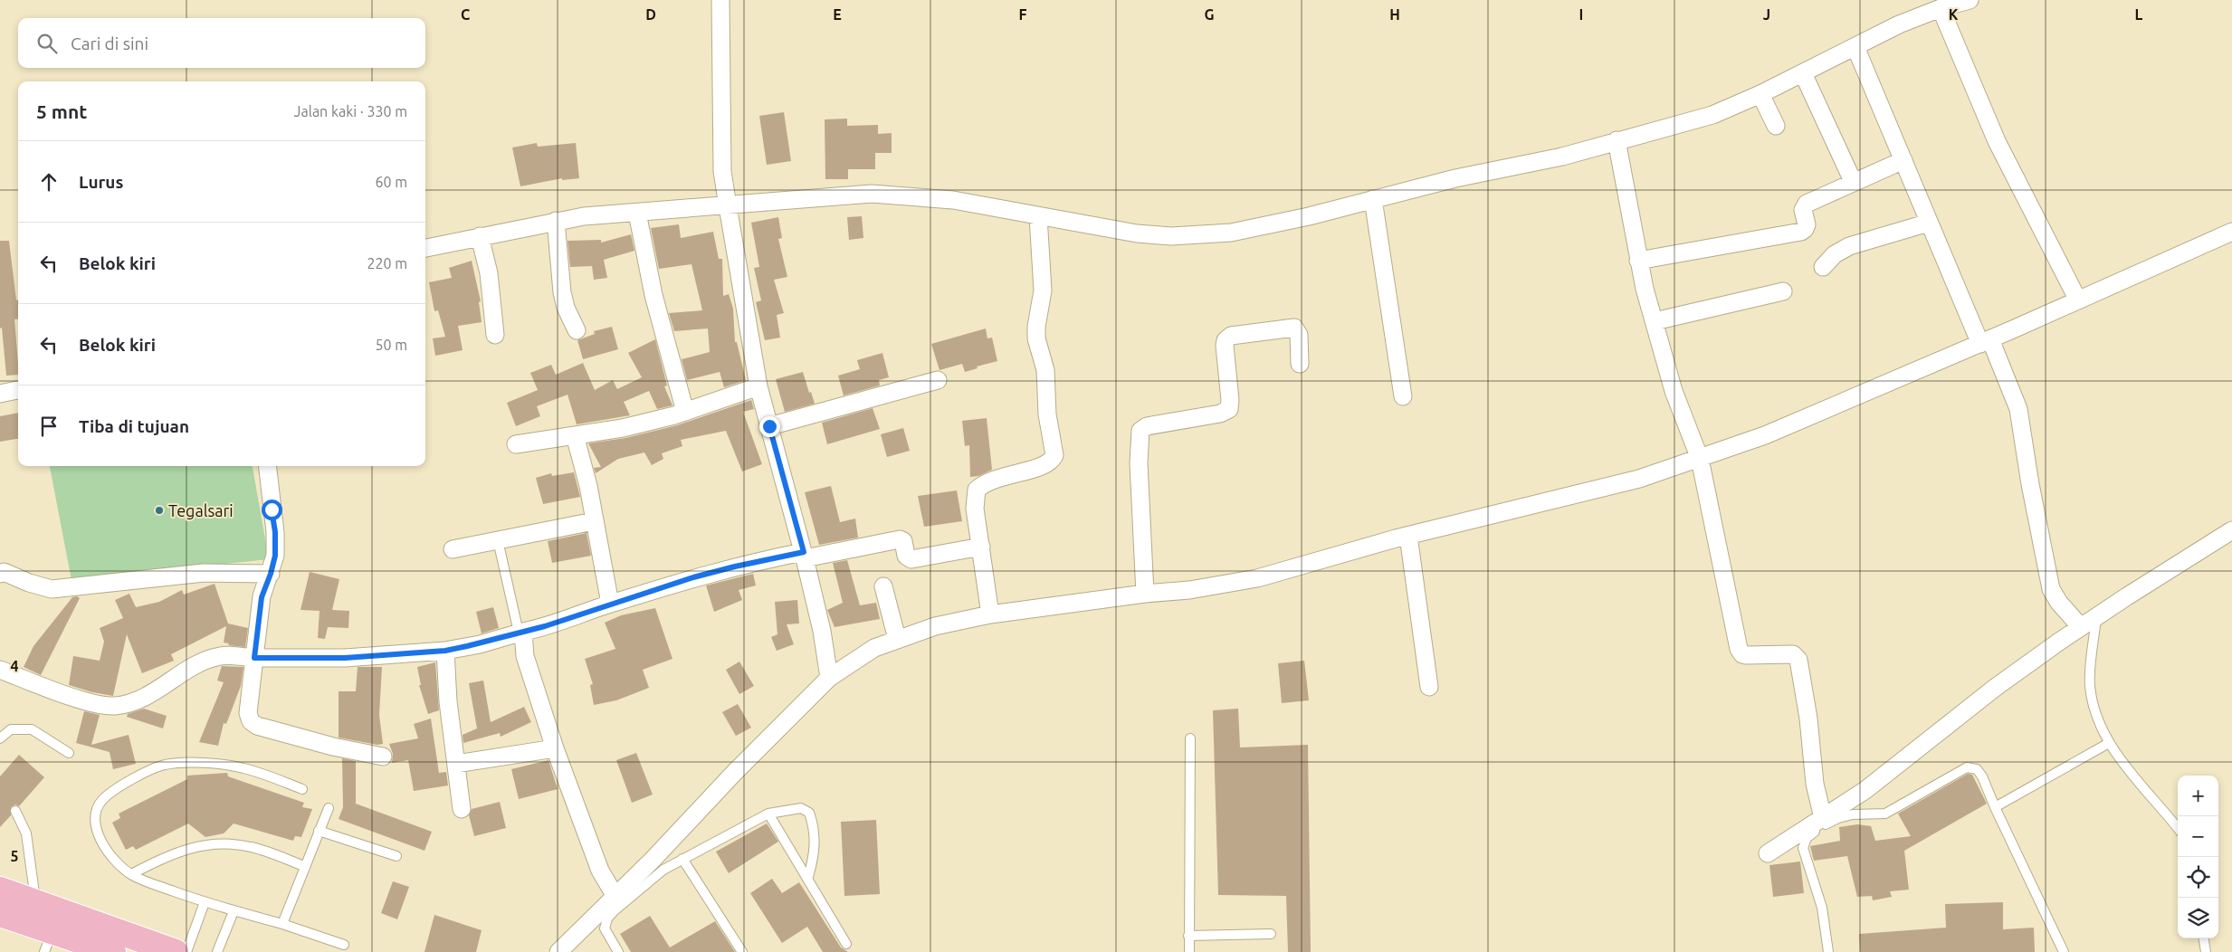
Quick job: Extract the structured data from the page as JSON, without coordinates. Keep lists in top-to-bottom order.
{
  "places": ["Tegalsari"],
  "page": {
    "search": "Cari di sini",
    "heading": ["5 mnt", "Jalan kaki · 330 m"],
    "list": [
      ["Lurus", "60 m"],
      ["Belok kiri", "220 m"],
      ["Belok kiri", "50 m"],
      "Tiba di tujuan"
    ],
    "map_buttons": ["+", "−"]
  },
  "grid": {
    "columns": [
      "C",
      "D",
      "E",
      "F",
      "G",
      "H",
      "I",
      "J",
      "K",
      "L"
    ],
    "rows": ["4", "5"]
  }
}
